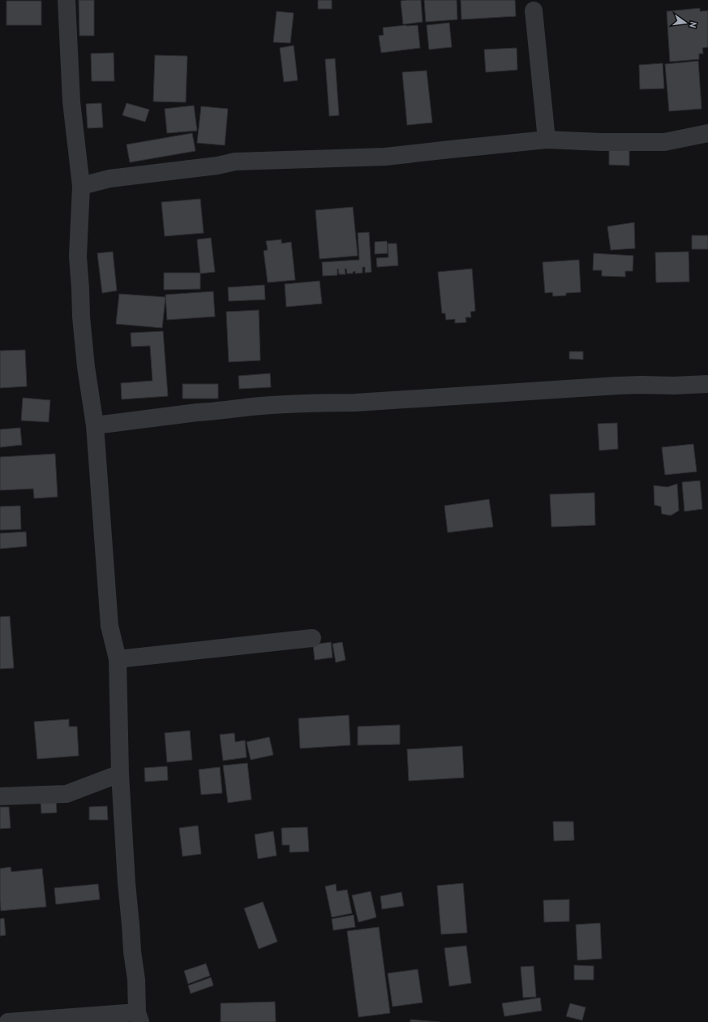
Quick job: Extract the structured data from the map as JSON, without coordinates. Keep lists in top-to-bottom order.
{
  "north": "right"
}
